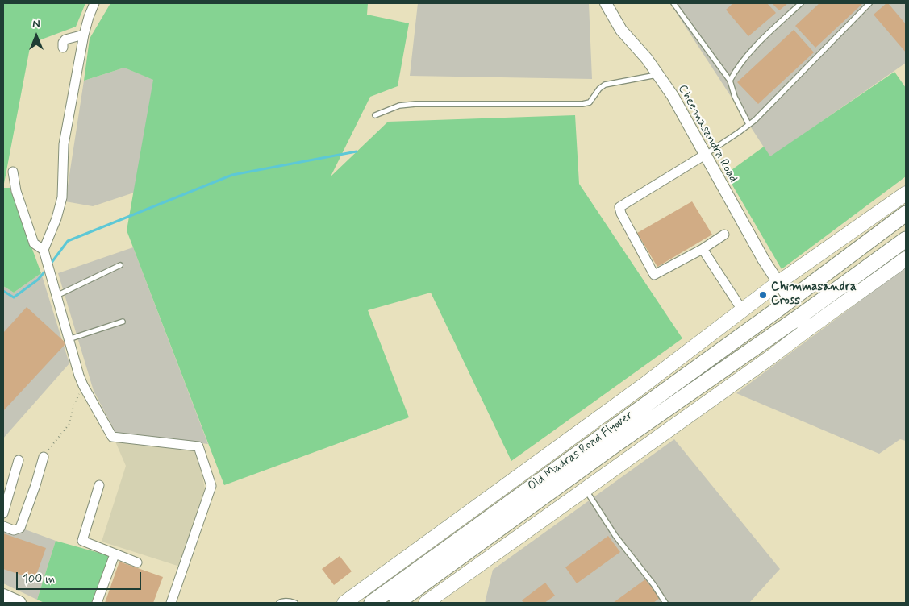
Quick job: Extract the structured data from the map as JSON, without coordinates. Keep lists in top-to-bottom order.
{
  "streets": {
    "highway": ["Old Madras Road Flyover"],
    "street": ["Cheemasandra Road"]
  },
  "crossings": [
    ["Cheemasandra Road", "Old Madras Road Flyover"]
  ],
  "places": ["Chimmasandra Cross"],
  "scale_bar": "100 m",
  "north": "top"
}
